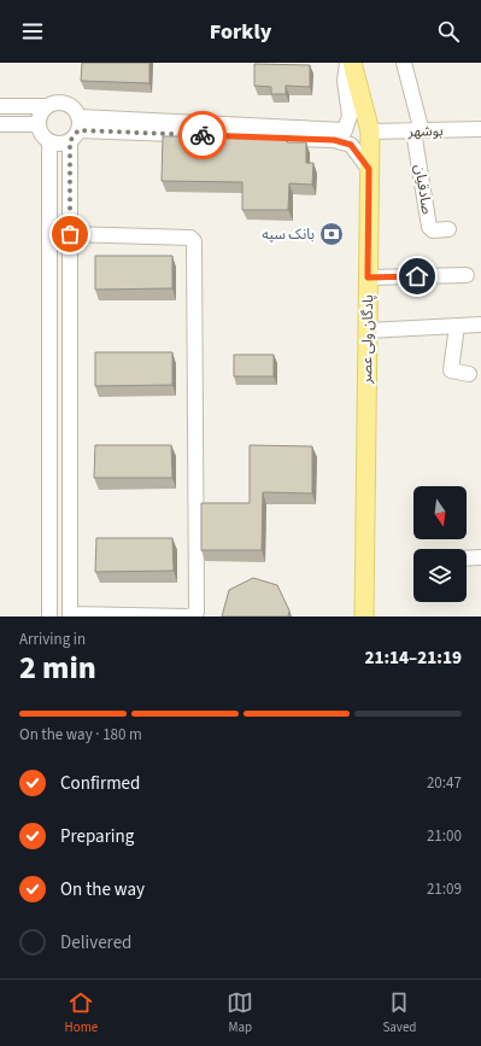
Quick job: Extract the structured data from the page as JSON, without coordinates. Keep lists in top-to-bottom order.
{
  "streets": {
    "main road": ["پادگان ولی عصر"],
    "street": ["بوشهر", "صادقیان"]
  },
  "crossings": [
    ["بوشهر", "صادقیان"],
    ["بوشهر", "پادگان ولی عصر"]
  ],
  "places": {
    "bank": ["بانک سپه"]
  },
  "north": "bottom",
  "page": {
    "header": "Forkly",
    "heading": ["2 min", "Arriving in", "21:14–21:19"],
    "bar": "On the way · 180 m",
    "list": [
      ["Confirmed", "20:47"],
      ["Preparing", "21:00"],
      ["On the way", "21:09"],
      "Delivered"
    ],
    "tabs": ["Home", "Map", "Saved"]
  }
}
